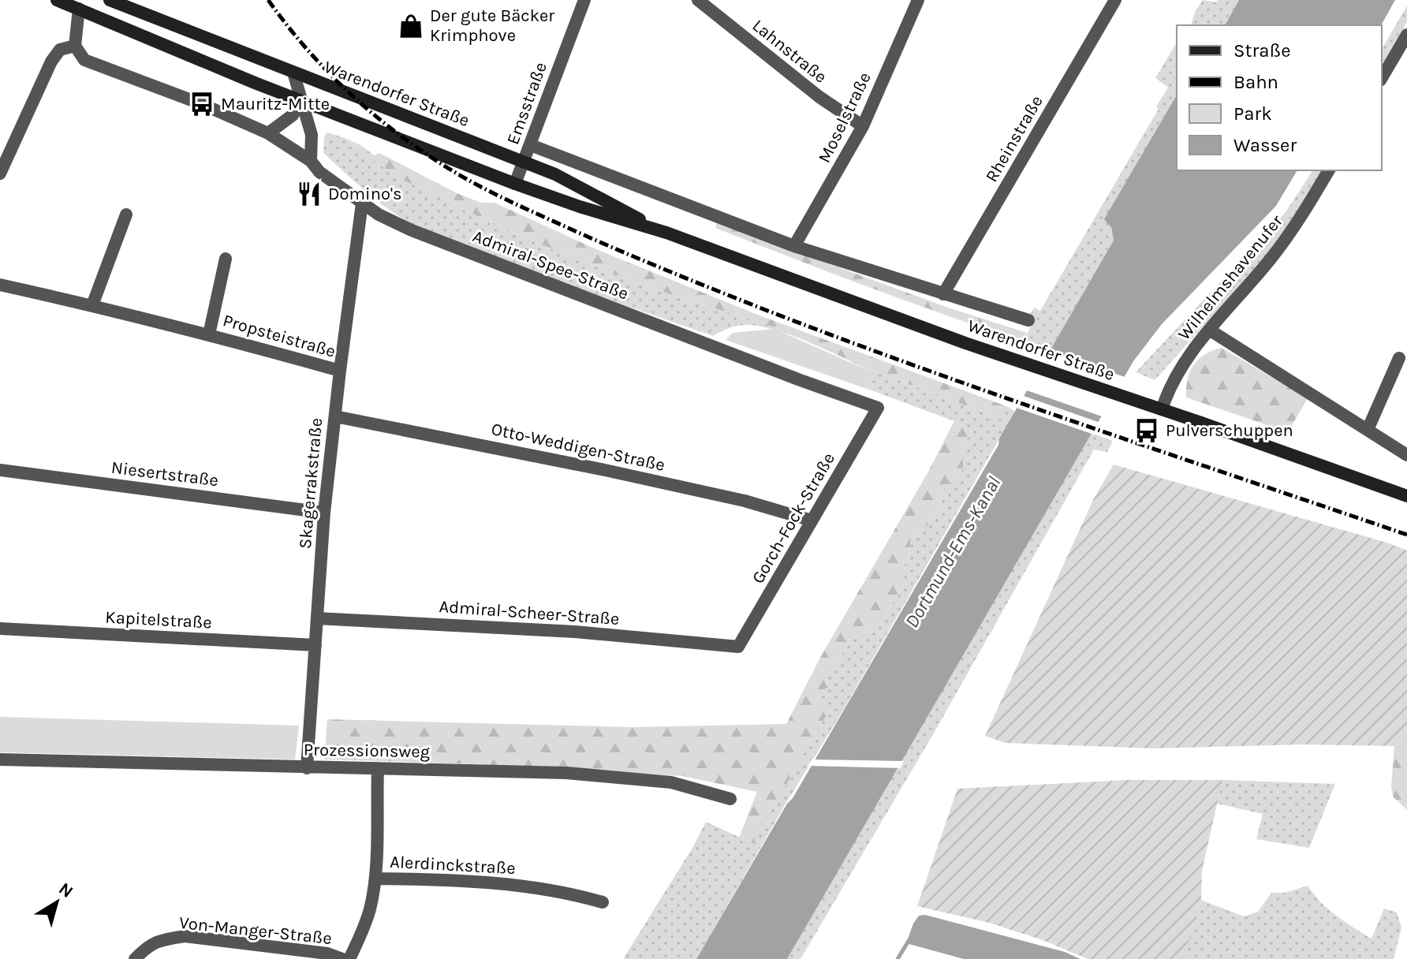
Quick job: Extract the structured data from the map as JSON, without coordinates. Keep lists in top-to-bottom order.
{
  "streets": {
    "main road": ["Warendorfer Straße"],
    "street": [
      "Lahnstraße",
      "Emsstraße",
      "Moselstraße",
      "Rheinstraße",
      "Admiral-Spee-Straße",
      "Wilhelmshavenufer",
      "Propsteistraße",
      "Otto-Weddigen-Straße",
      "Niesertstraße",
      "Skagerrakstraße",
      "Gorch-Fock-Straße",
      "Admiral-Scheer-Straße",
      "Kapitelstraße",
      "Prozessionsweg",
      "Alerdinckstraße",
      "Von-Manger-Straße"
    ]
  },
  "crossings": [
    ["Lahnstraße", "Moselstraße"],
    ["Warendorfer Straße", "Emsstraße"],
    ["Warendorfer Straße", "Moselstraße"],
    ["Warendorfer Straße", "Rheinstraße"],
    ["Warendorfer Straße", "Wilhelmshavenufer"],
    ["Admiral-Spee-Straße", "Skagerrakstraße"],
    ["Admiral-Spee-Straße", "Gorch-Fock-Straße"],
    ["Propsteistraße", "Skagerrakstraße"],
    ["Otto-Weddigen-Straße", "Skagerrakstraße"],
    ["Otto-Weddigen-Straße", "Gorch-Fock-Straße"],
    ["Niesertstraße", "Skagerrakstraße"],
    ["Skagerrakstraße", "Admiral-Scheer-Straße"],
    ["Skagerrakstraße", "Kapitelstraße"],
    ["Skagerrakstraße", "Prozessionsweg"],
    ["Gorch-Fock-Straße", "Admiral-Scheer-Straße"],
    ["Prozessionsweg", "Alerdinckstraße"]
  ],
  "water": ["Dortmund-Ems-Kanal"],
  "places": {
    "shop": ["Der gute Bäcker Krimphove"],
    "bus stop": ["Mauritz-Mitte", "Pulverschuppen"],
    "restaurant": ["Domino's"]
  },
  "legend": [
    "Straße",
    "Bahn",
    "Park",
    "Wasser"
  ],
  "north": "top right"
}
